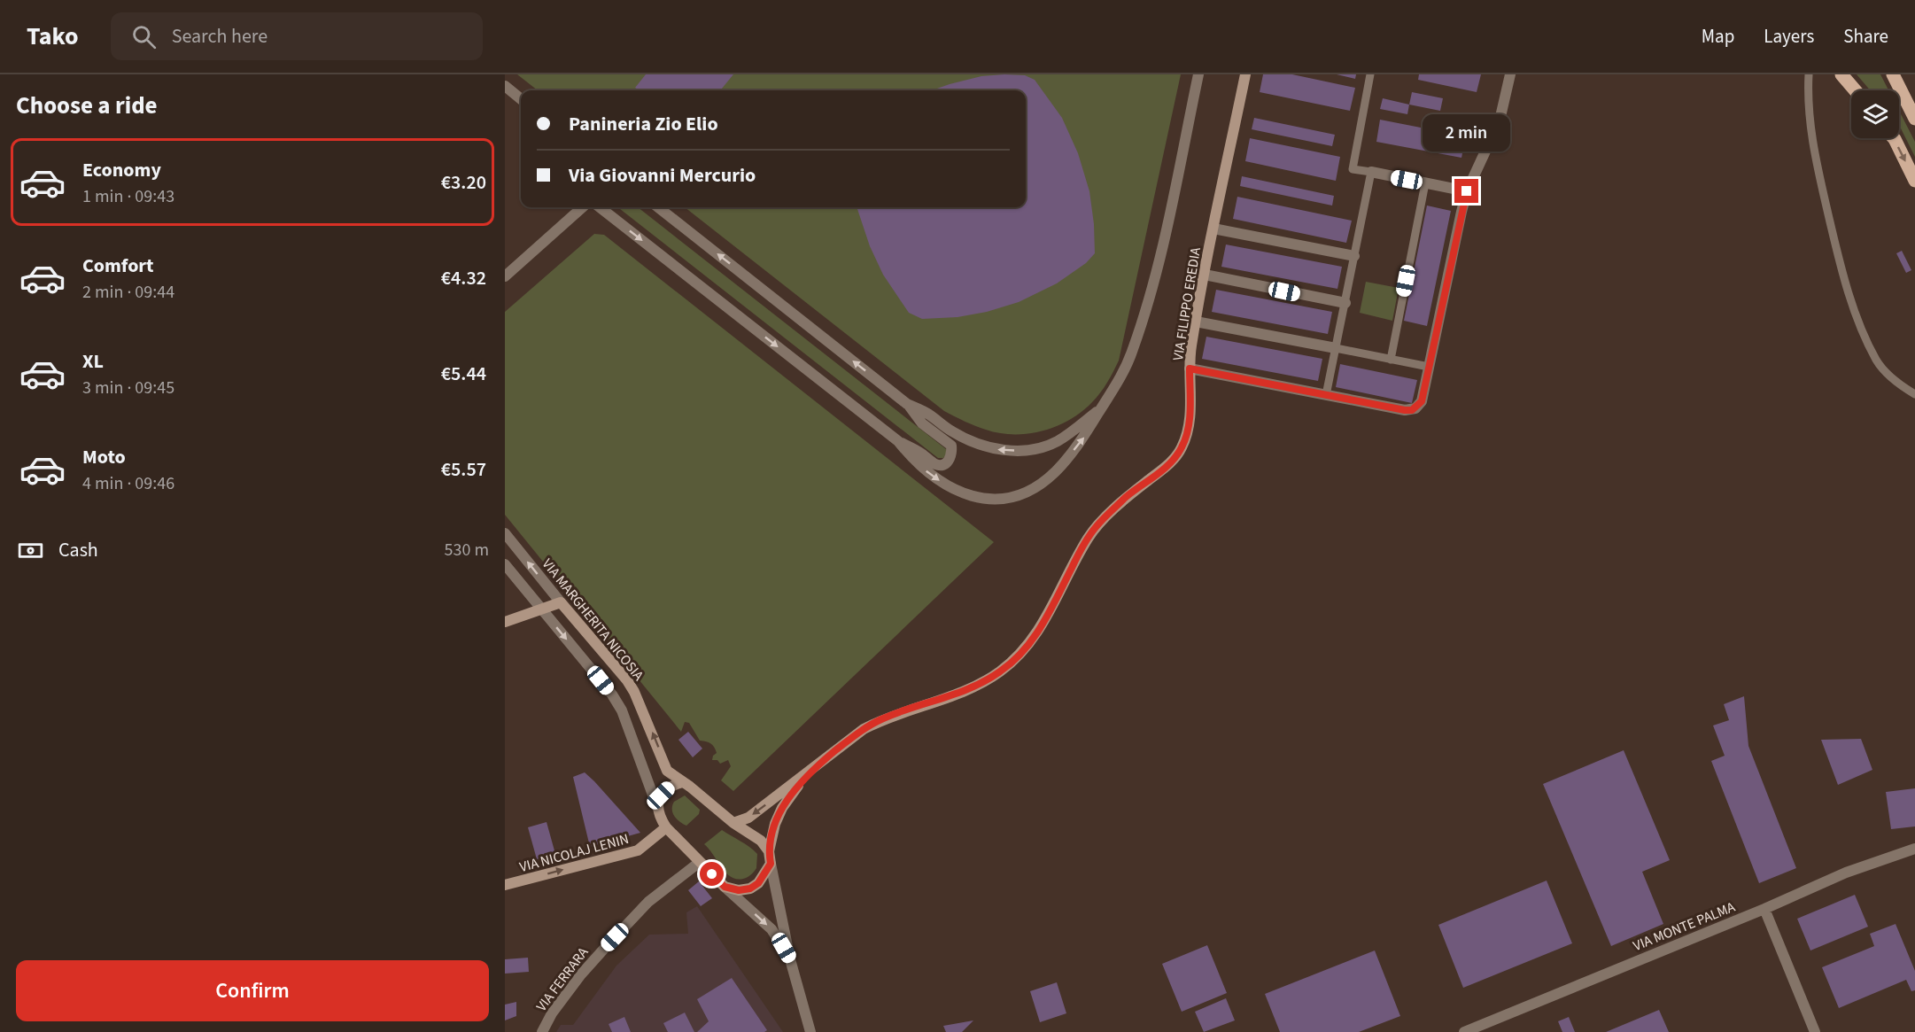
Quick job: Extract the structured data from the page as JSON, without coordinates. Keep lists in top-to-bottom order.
{
  "streets": {
    "main road": ["VIA FILIPPO EREDIA", "VIA MARGHERITA NICOSIA", "VIA NICOLAJ LENIN"],
    "street": ["VIA MONTE PALMA", "VIA FERRARA"]
  },
  "one_way": ["VIA NICOLAJ LENIN"],
  "page": {
    "header": "Tako",
    "search": "Search here",
    "nav": ["Map", "Layers", "Share"],
    "heading": "Choose a ride",
    "banner": ["Panineria Zio Elio", "Via Giovanni Mercurio"],
    "bubble": "2 min",
    "list": [
      {
        "name": "Economy",
        "note": "1 min · 09:43",
        "value": "€3.20"
      },
      {
        "name": "Comfort",
        "note": "2 min · 09:44",
        "value": "€4.32"
      },
      {
        "name": "XL",
        "note": "3 min · 09:45",
        "value": "€5.44"
      },
      {
        "name": "Moto",
        "note": "4 min · 09:46",
        "value": "€5.57"
      }
    ],
    "pay": ["Cash", "530 m"],
    "buttons": "Confirm"
  }
}
